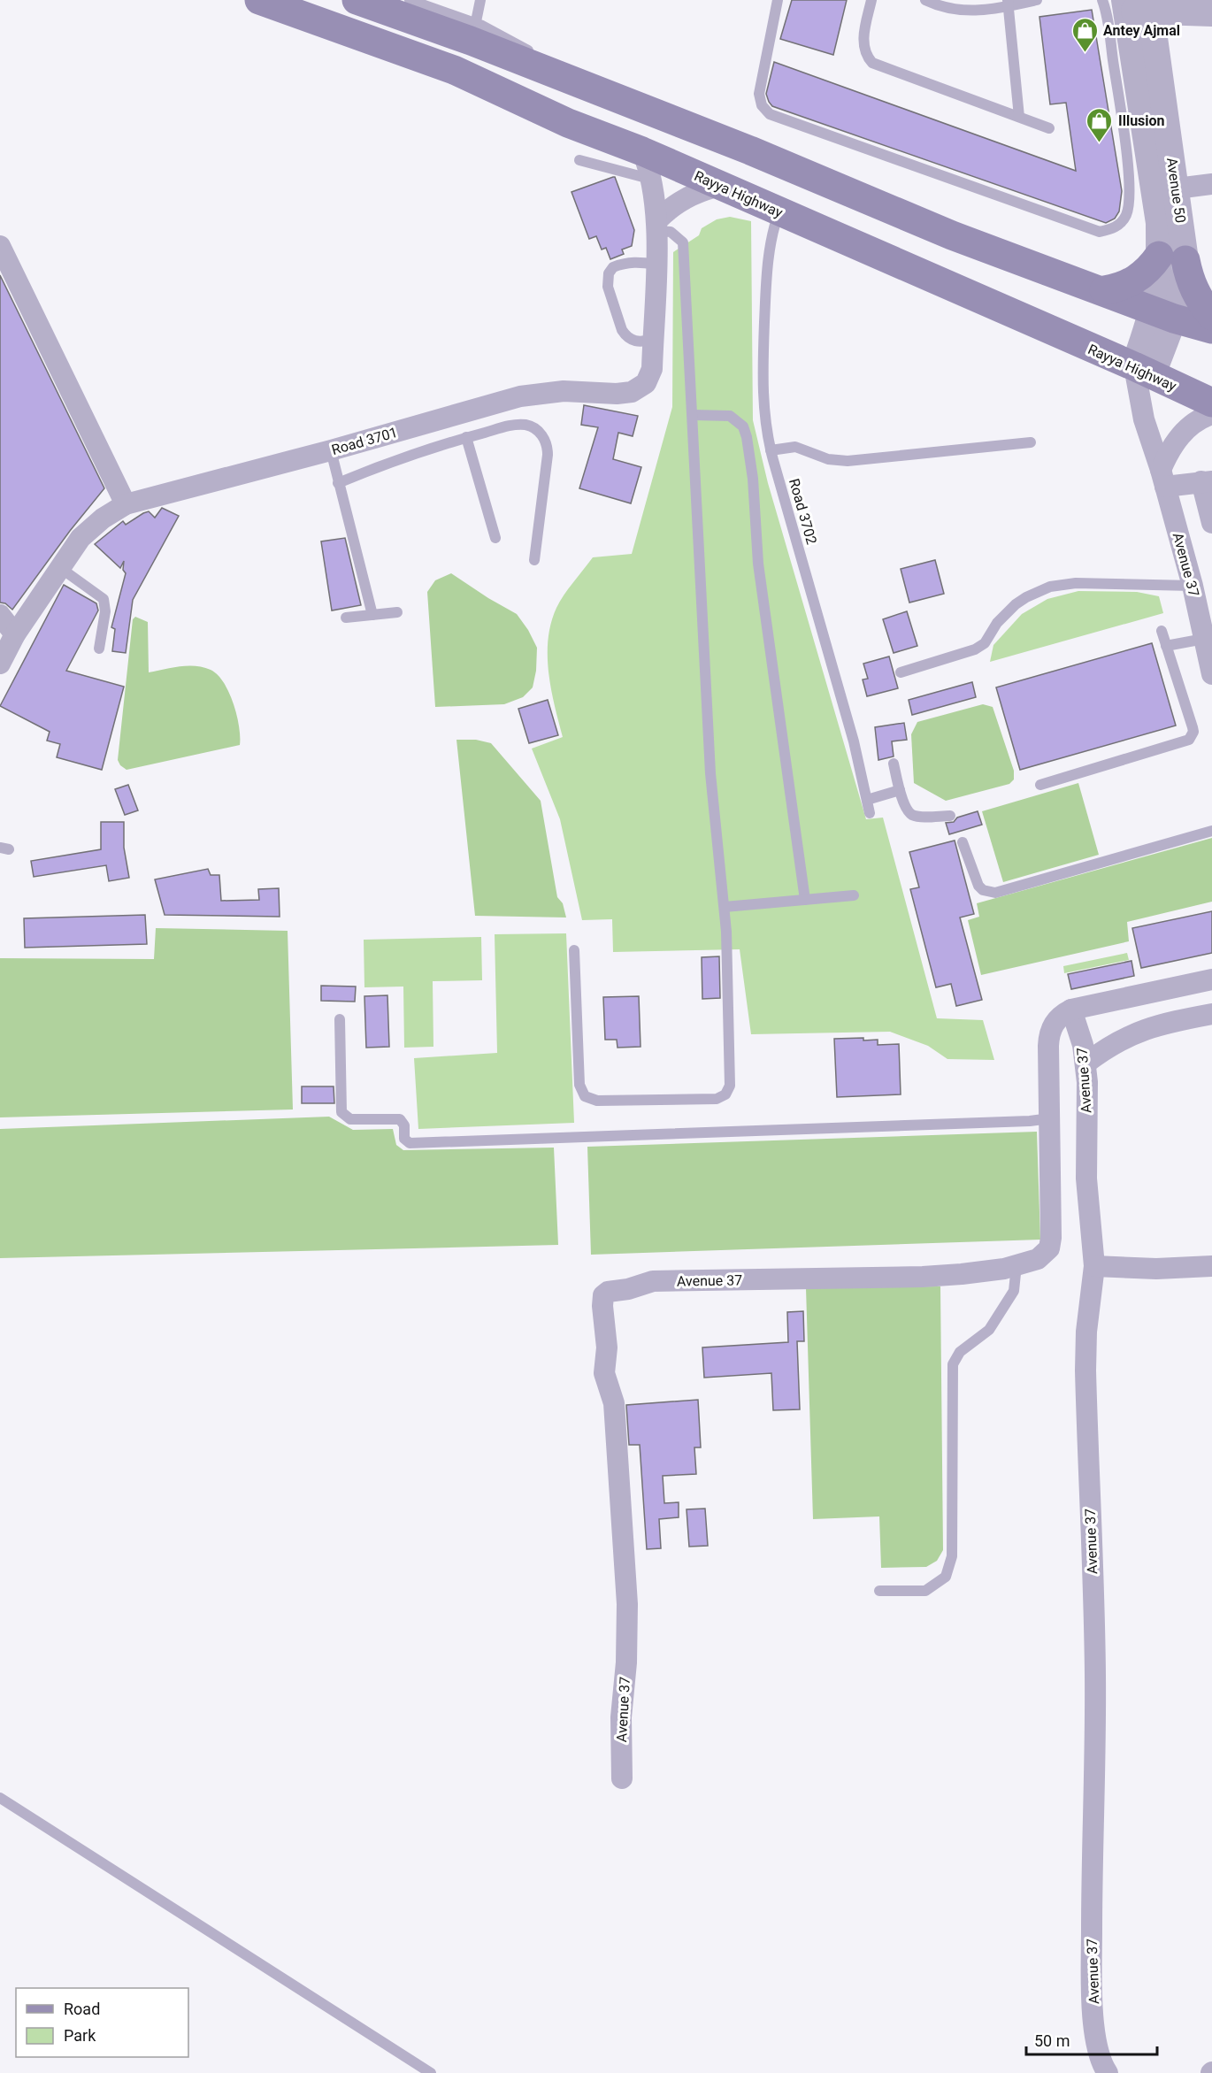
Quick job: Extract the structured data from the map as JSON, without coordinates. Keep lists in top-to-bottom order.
{
  "streets": {
    "main road": ["Rayya Highway"],
    "street": ["Avenue 50", "Road 3701", "Avenue 37"],
    "lane": ["Road 3702"]
  },
  "crossings": [
    ["Avenue 50", "Rayya Highway"],
    ["Avenue 50", "Avenue 37"],
    ["Rayya Highway", "Road 3701"],
    ["Rayya Highway", "Road 3702"],
    ["Rayya Highway", "Avenue 37"]
  ],
  "places": {
    "shop": ["Antey Ajmal", "Illusion"]
  },
  "legend": ["Road", "Park"],
  "scale_bar": "50 m"
}
